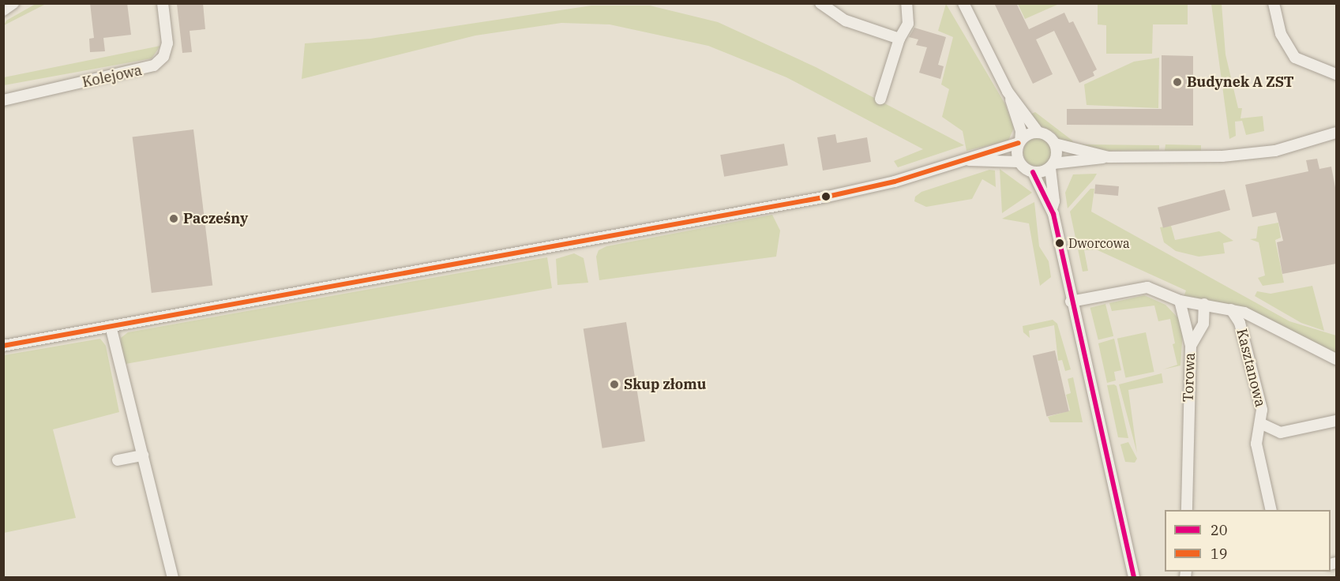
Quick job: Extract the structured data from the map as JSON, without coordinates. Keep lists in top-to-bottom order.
{
  "streets": {
    "street": ["Kolejowa", "Kasztanowa", "Torowa"]
  },
  "places": [
    "Budynek A ZST",
    "Pacześny",
    "Dworcowa",
    "Skup złomu"
  ],
  "lines": ["transit line 19", "transit line 20"],
  "legend": ["20", "19"]
}
